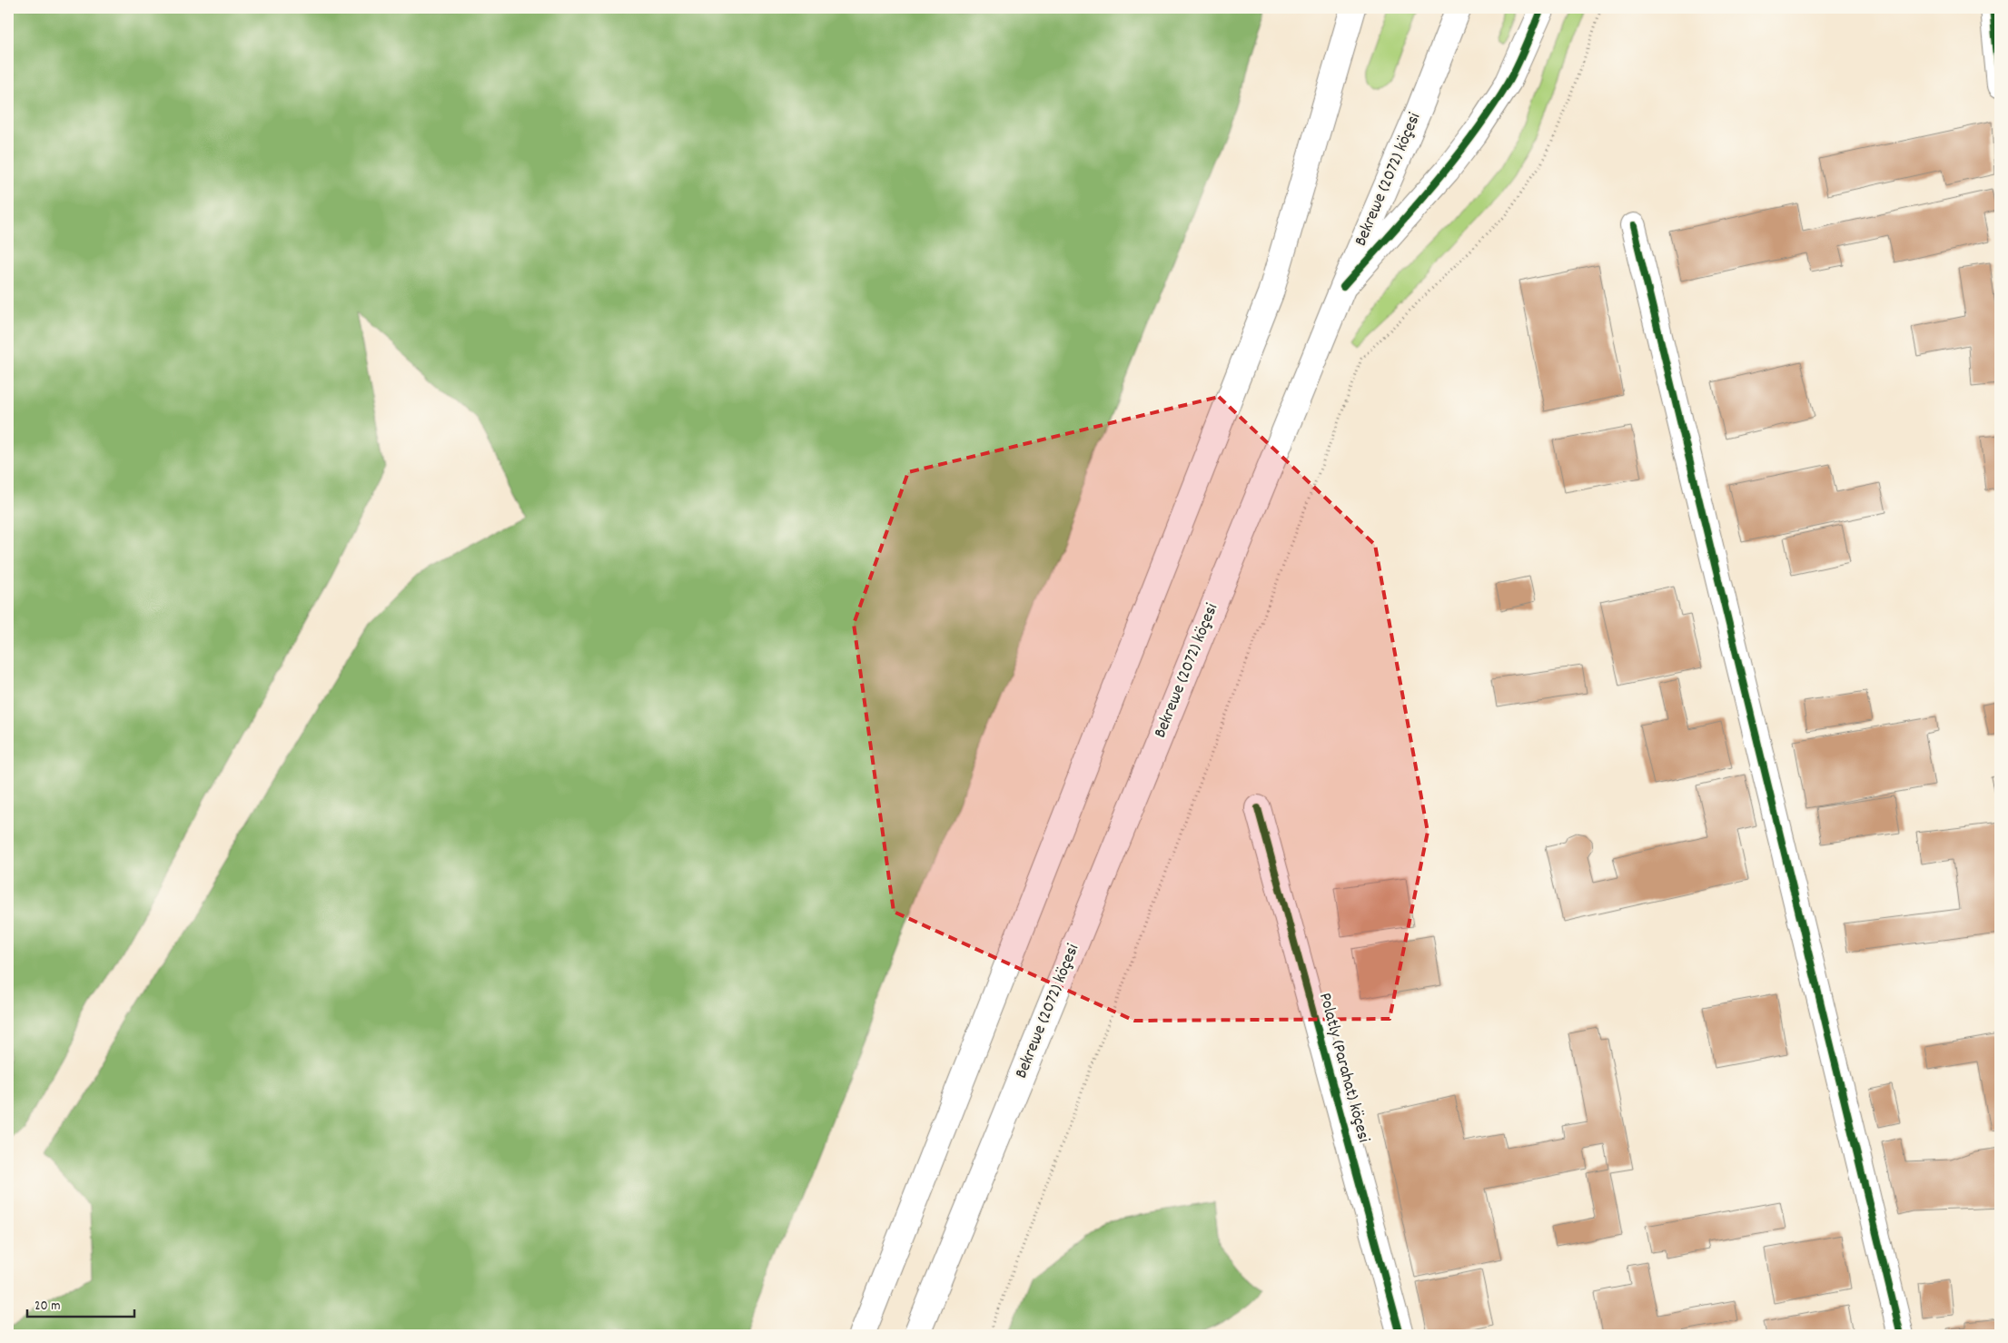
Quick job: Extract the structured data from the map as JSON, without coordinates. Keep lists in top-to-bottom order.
{
  "streets": {
    "main road": ["Bekrewe (2072) köçesi", "Polatly (Parahat) köçesi"]
  },
  "scale_bar": "20 m"
}
